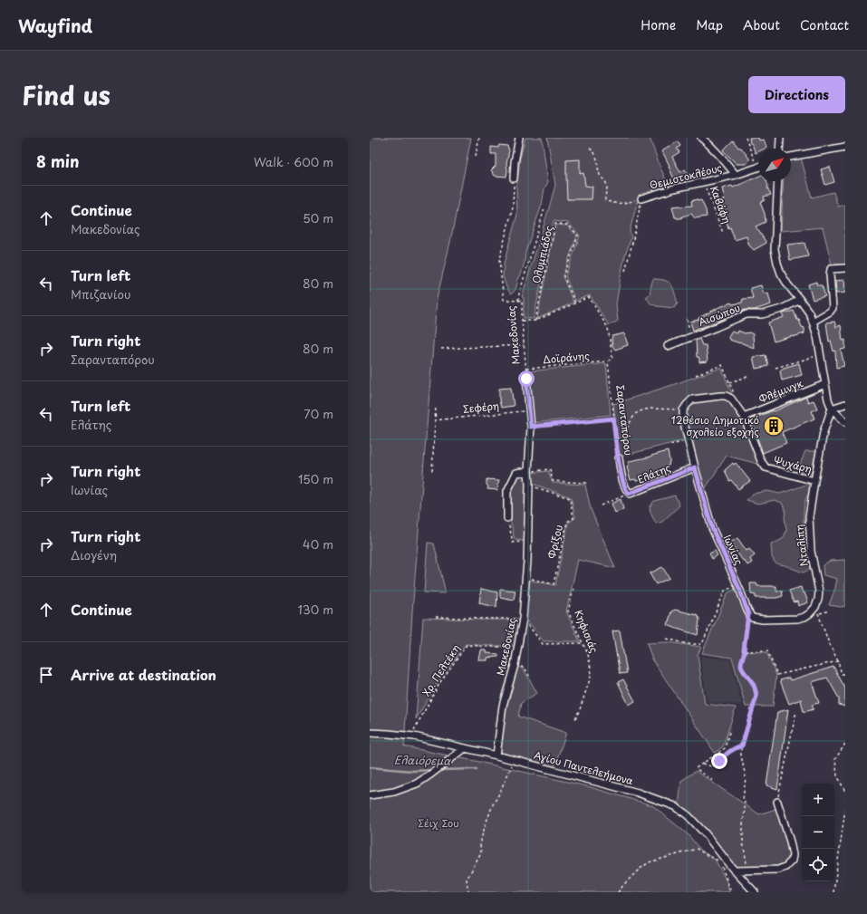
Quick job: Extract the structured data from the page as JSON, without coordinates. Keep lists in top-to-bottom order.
{
  "streets": {
    "street": [
      "Θεμιστοκλέους",
      "Αισώπου",
      "Μακεδονίας",
      "Φλέμινγκ",
      "Σαρανταπόρου",
      "Ψυχάρη",
      "Ελάτης",
      "Νταλίπη",
      "Ιωνίας",
      "Αγίου Παντελεήμονα"
    ],
    "path": [
      "Καβάφη",
      "Ολυμπιάδος",
      "Δοϊράνης",
      "Σεφέρη",
      "Φρίξου",
      "Κηφισιάς",
      "Χρ. Πελτέκη"
    ]
  },
  "crossings": [
    ["Θεμιστοκλέους", "Καβάφη"],
    ["Ολυμπιάδος", "Σαρανταπόρου"],
    ["Μακεδονίας", "Δοϊράνης"],
    ["Μακεδονίας", "Σεφέρη"],
    ["Μακεδονίας", "Σαρανταπόρου"],
    ["Μακεδονίας", "Φρίξου"],
    ["Μακεδονίας", "Χρ. Πελτέκη"],
    ["Μακεδονίας", "Αγίου Παντελεήμονα"],
    ["Δοϊράνης", "Σαρανταπόρου"],
    ["Φλέμινγκ", "Ψυχάρη"],
    ["Σαρανταπόρου", "Ελάτης"],
    ["Ψυχάρη", "Νταλίπη"],
    ["Ελάτης", "Ιωνίας"],
    ["Νταλίπη", "Ιωνίας"]
  ],
  "water": ["Ελαιόρεμα"],
  "parks": ["Σέιχ Σου"],
  "places": {
    "building": ["12θέσιο Δημοτικό σχολείο εξοχής"]
  },
  "north": "top right",
  "page": {
    "header": "Wayfind",
    "nav": [
      "Home",
      "Map",
      "About",
      "Contact"
    ],
    "title": "Find us",
    "buttons": "Directions",
    "heading": ["8 min", "Walk · 600 m"],
    "list": [
      ["Continue", "Μακεδονίας", "50 m"],
      ["Turn left", "Μπιζανίου", "80 m"],
      ["Turn right", "Σαρανταπόρου", "80 m"],
      ["Turn left", "Ελάτης", "70 m"],
      ["Turn right", "Ιωνίας", "150 m"],
      ["Turn right", "Διογένη", "40 m"],
      ["Continue", "130 m"],
      "Arrive at destination"
    ],
    "map_buttons": ["+", "−"]
  }
}
